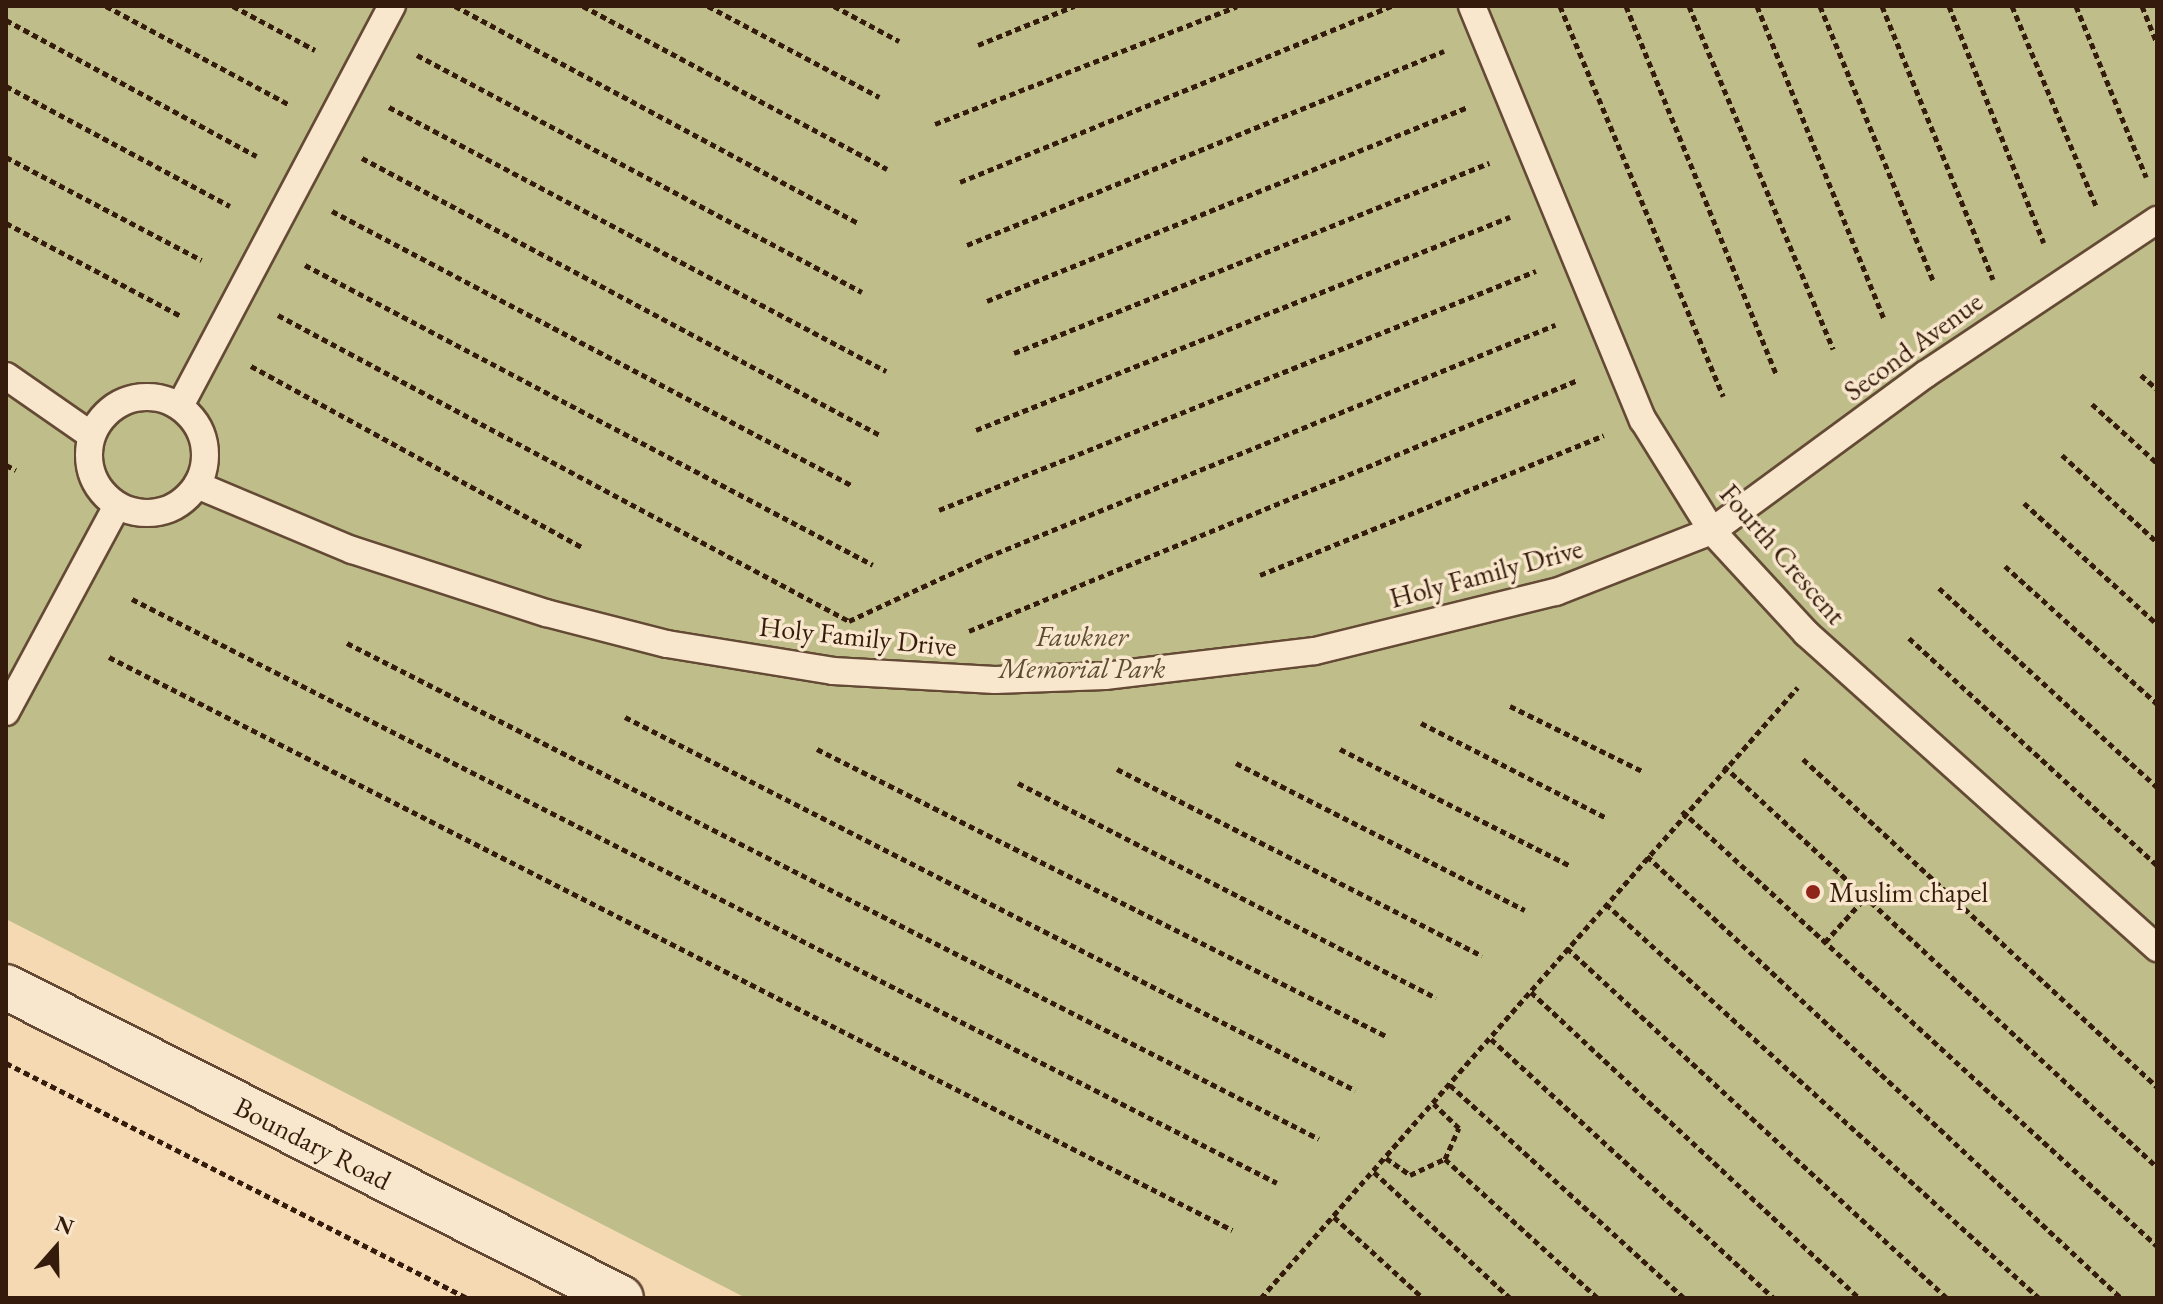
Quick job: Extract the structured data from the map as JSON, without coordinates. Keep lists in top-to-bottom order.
{
  "streets": {
    "main road": ["Boundary Road"],
    "lane": ["Second Avenue", "Fourth Crescent", "Holy Family Drive"]
  },
  "crossings": [
    ["Second Avenue", "Fourth Crescent"],
    ["Second Avenue", "Holy Family Drive"],
    ["Fourth Crescent", "Holy Family Drive"]
  ],
  "parks": ["Fawkner Memorial Park"],
  "places": ["Muslim chapel"],
  "north": "top"
}
